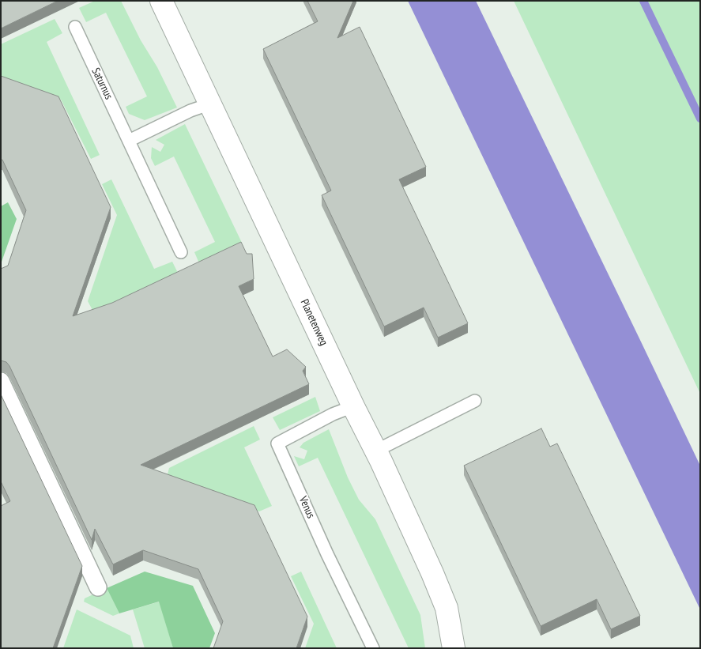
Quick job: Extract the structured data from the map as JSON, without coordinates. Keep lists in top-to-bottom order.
{
  "streets": {
    "street": ["Planetenweg"],
    "lane": ["Saturnus", "Venus"]
  },
  "crossings": [
    ["Planetenweg", "Venus"]
  ]
}
